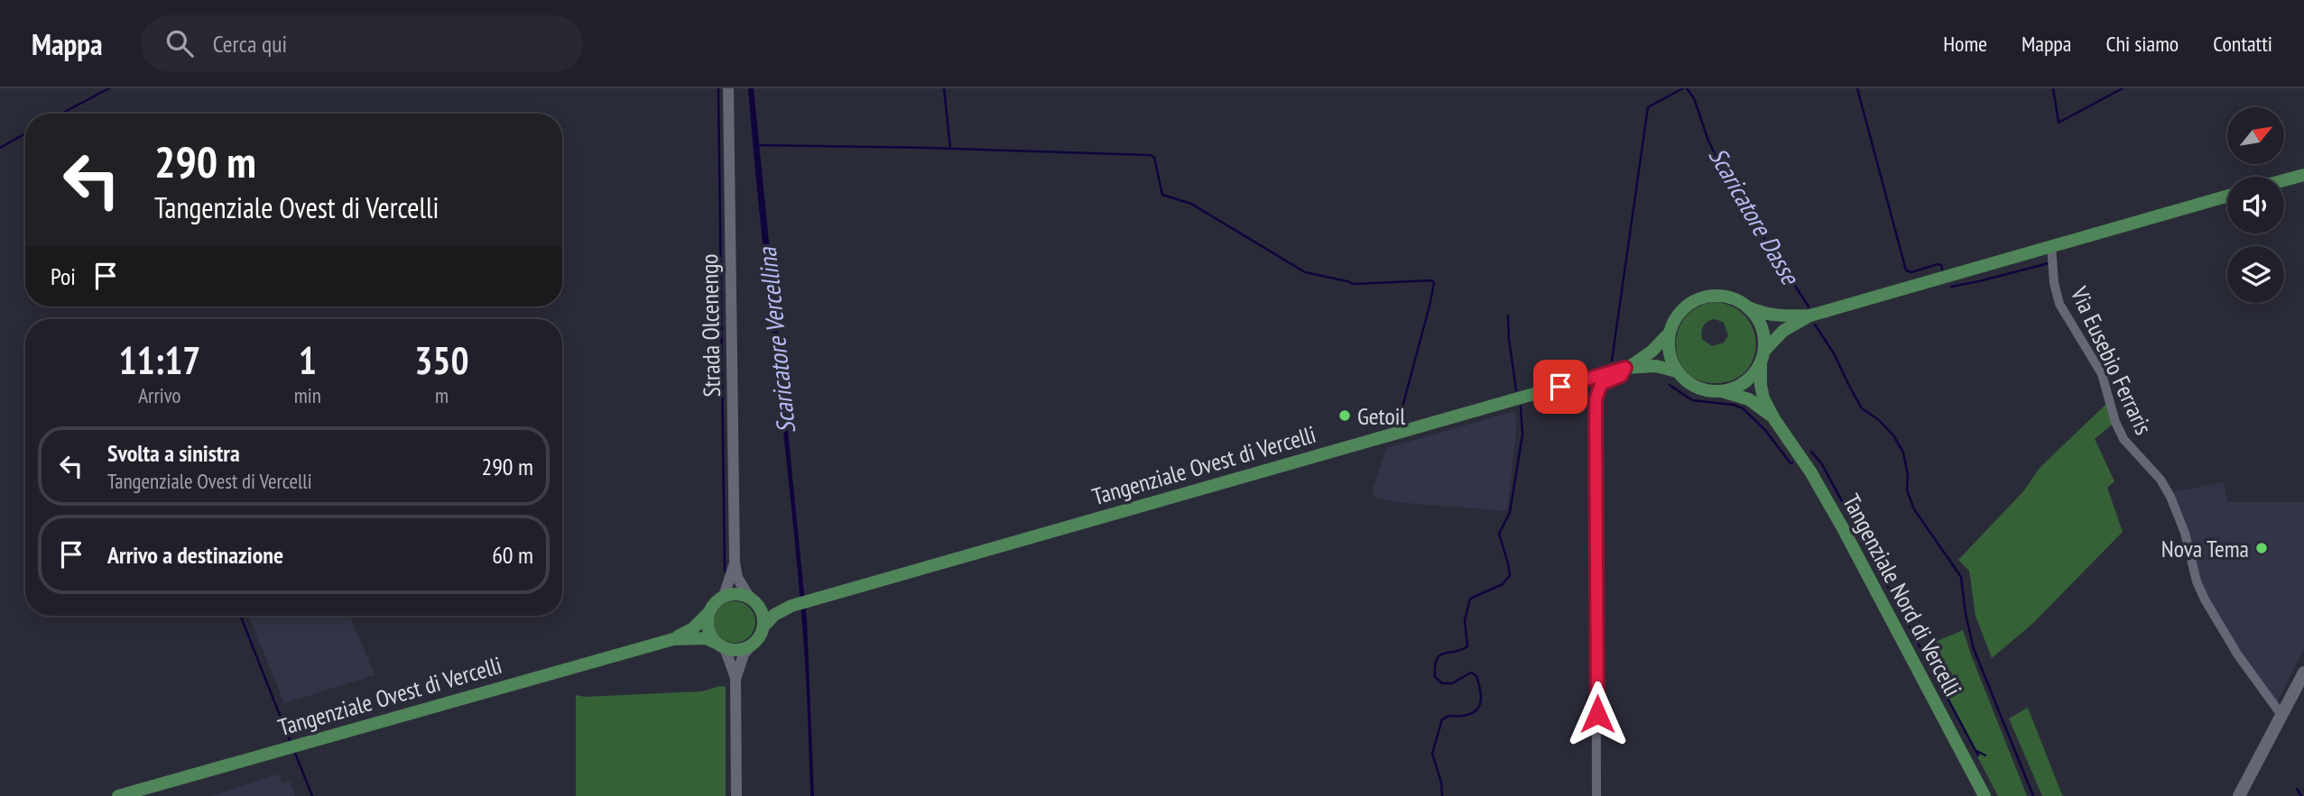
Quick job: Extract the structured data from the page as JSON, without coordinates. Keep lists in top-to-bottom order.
{
  "streets": {
    "main road": ["Tangenziale Ovest di Vercelli", "Tangenziale Nord di Vercelli"],
    "street": ["Strada Olcenengo", "Via Eusebio Ferraris"]
  },
  "crossings": [
    ["Strada Olcenengo", "Tangenziale Ovest di Vercelli"],
    ["Tangenziale Ovest di Vercelli", "Tangenziale Nord di Vercelli"]
  ],
  "water": ["Scaricatore Dasse", "Scaricatore Vercellina"],
  "places": ["Getoil", "Nova Tema"],
  "north": "top right",
  "page": {
    "header": "Mappa",
    "search": "Cerca qui",
    "nav": [
      "Home",
      "Mappa",
      "Chi siamo",
      "Contatti"
    ],
    "turn": ["290 m", "Tangenziale Ovest di Vercelli"],
    "then": "Poi",
    "eta": [
      "11:17",
      "Arrivo",
      "1",
      "min",
      "350",
      "m"
    ],
    "list": [
      {
        "name": "Svolta a sinistra",
        "note": "Tangenziale Ovest di Vercelli",
        "value": "290 m"
      },
      {
        "name": "Arrivo a destinazione",
        "value": "60 m"
      }
    ]
  }
}
